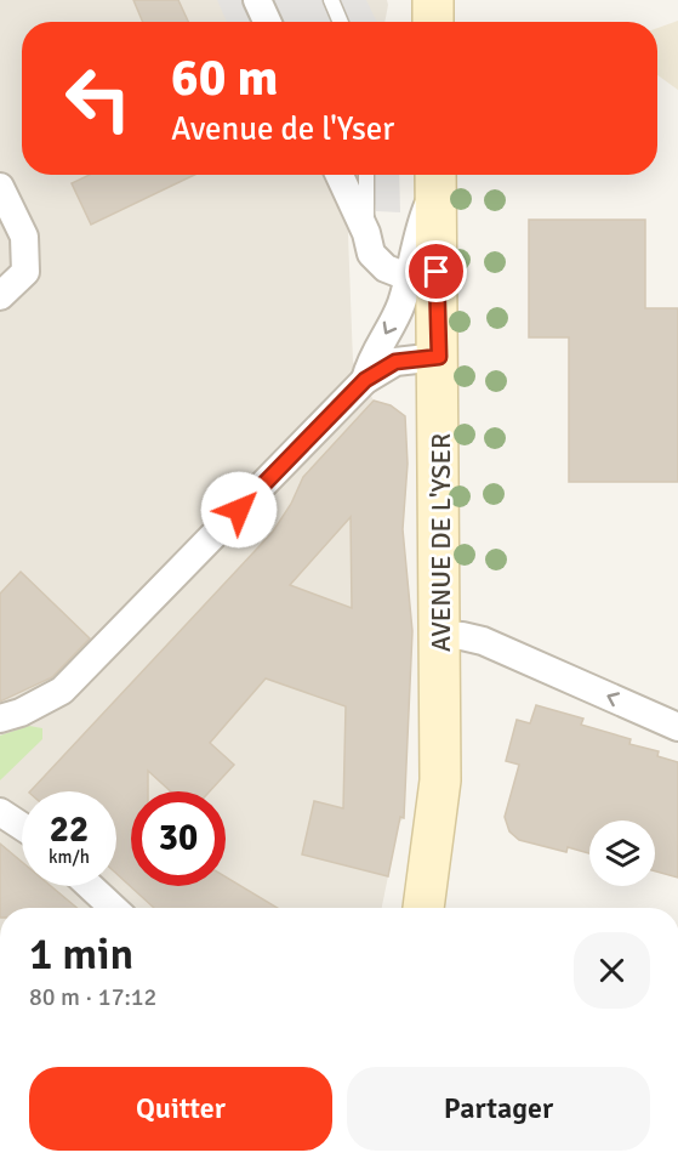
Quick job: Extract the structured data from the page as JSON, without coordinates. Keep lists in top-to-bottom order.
{
  "streets": {
    "main road": ["AVENUE DE L'YSER"]
  },
  "page": {
    "turn": ["60 m", "Avenue de l'Yser"],
    "speed": "22 km/h",
    "limit": "30",
    "heading": ["1 min", "80 m · 17:12"],
    "buttons": ["Quitter", "Partager"]
  }
}
